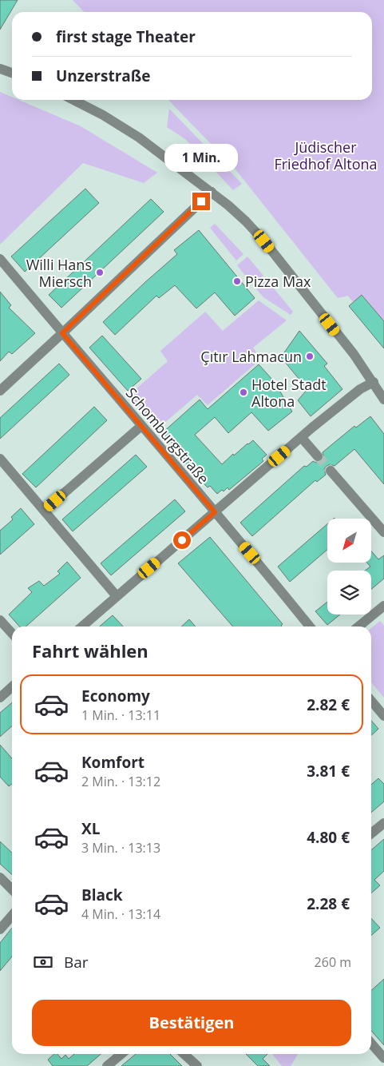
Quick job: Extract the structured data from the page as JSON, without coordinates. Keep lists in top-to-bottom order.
{
  "streets": {
    "street": ["Schomburgstraße"]
  },
  "parks": ["Jüdischer Friedhof Altona"],
  "places": [
    "Willi Hans Miersch",
    "Pizza Max",
    "Çıtır Lahmacun",
    "Hotel Stadt Altona"
  ],
  "north": "bottom left",
  "page": {
    "banner": ["first stage Theater", "Unzerstraße"],
    "bubble": "1 Min.",
    "heading": "Fahrt wählen",
    "list": [
      {
        "name": "Economy",
        "note": "1 Min. · 13:11",
        "value": "2.82 €"
      },
      {
        "name": "Komfort",
        "note": "2 Min. · 13:12",
        "value": "3.81 €"
      },
      {
        "name": "XL",
        "note": "3 Min. · 13:13",
        "value": "4.80 €"
      },
      {
        "name": "Black",
        "note": "4 Min. · 13:14",
        "value": "2.28 €"
      }
    ],
    "pay": ["Bar", "260 m"],
    "buttons": "Bestätigen"
  }
}
